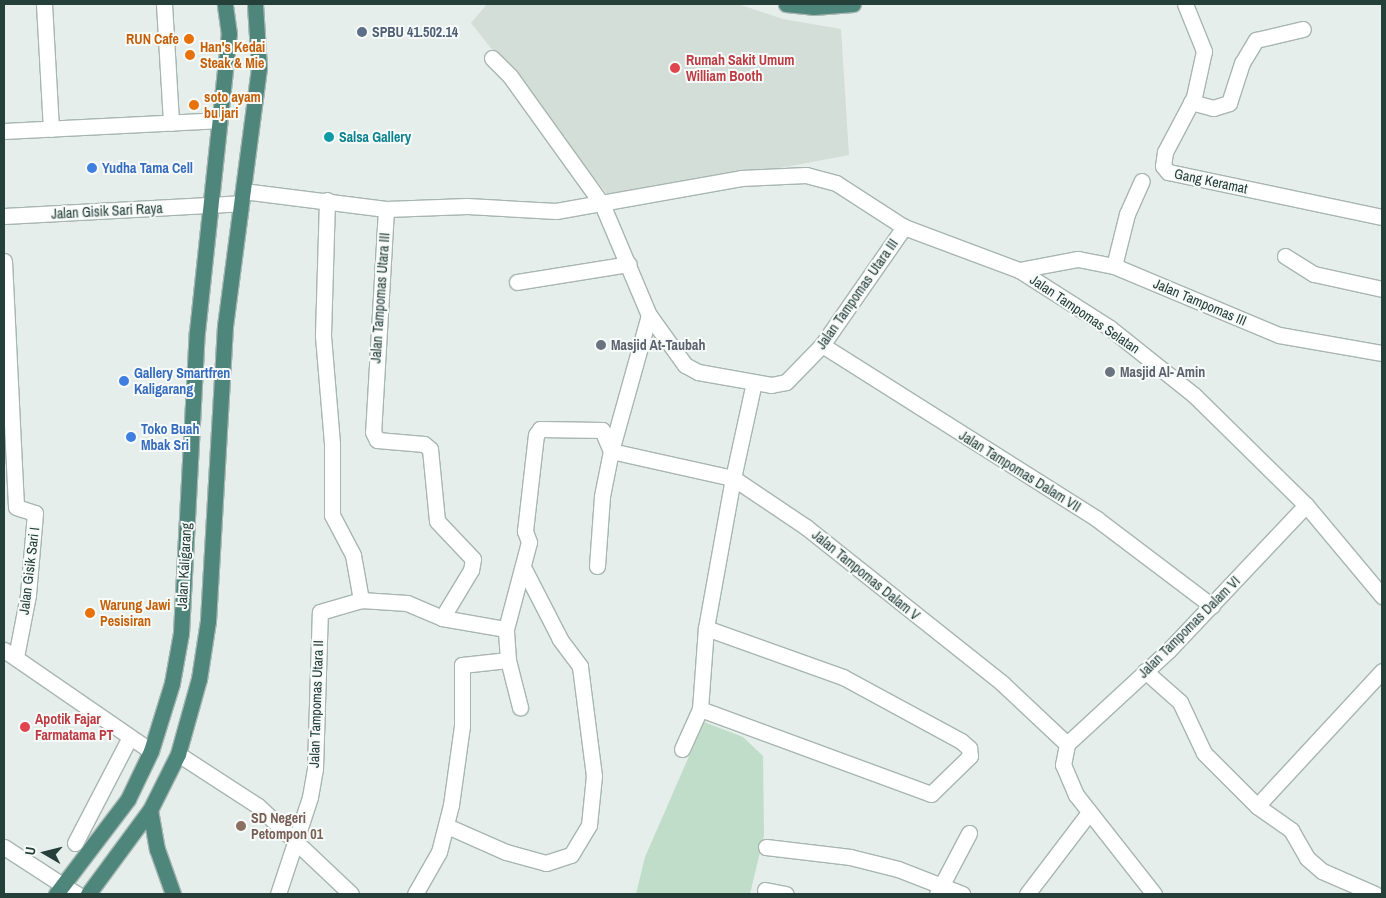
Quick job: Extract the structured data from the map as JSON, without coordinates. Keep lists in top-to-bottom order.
{
  "streets": {
    "highway": ["Jalan Kaligarang"],
    "street": [
      "Gang Keramat",
      "Jalan Gisik Sari Raya",
      "Jalan Tampomas Utara III",
      "Jalan Tampomas III",
      "Jalan Tampomas Selatan",
      "Jalan Tampomas Dalam VII",
      "Jalan Gisik Sari I",
      "Jalan Tampomas Dalam V",
      "Jalan Tampomas Dalam VI",
      "Jalan Tampomas Utara II"
    ]
  },
  "crossings": [
    ["Jalan Gisik Sari Raya", "Jalan Kaligarang"],
    ["Jalan Tampomas Utara III", "Jalan Tampomas Selatan"],
    ["Jalan Tampomas Utara III", "Jalan Tampomas Dalam VII"],
    ["Jalan Tampomas Utara III", "Jalan Kaligarang"],
    ["Jalan Tampomas III", "Jalan Tampomas Selatan"],
    ["Jalan Tampomas Selatan", "Jalan Tampomas Dalam VI"],
    ["Jalan Tampomas Dalam VII", "Jalan Tampomas Dalam VI"],
    ["Jalan Tampomas Dalam V", "Jalan Tampomas Dalam VI"]
  ],
  "places": [
    "SPBU 41.502.14",
    "RUN Cafe",
    "Han's Kedai Steak & Mie",
    "Rumah Sakit Umum William Booth",
    "soto ayam bu jari",
    "Salsa Gallery",
    "Yudha Tama Cell",
    "Masjid At-Taubah",
    "Masjid Al- Amin",
    "Gallery Smartfren Kaligarang",
    "Toko Buah Mbak Sri",
    "Warung Jawi Pesisiran",
    "Apotik Fajar Farmatama PT",
    "SD Negeri Petompon 01"
  ],
  "north": "left"
}
